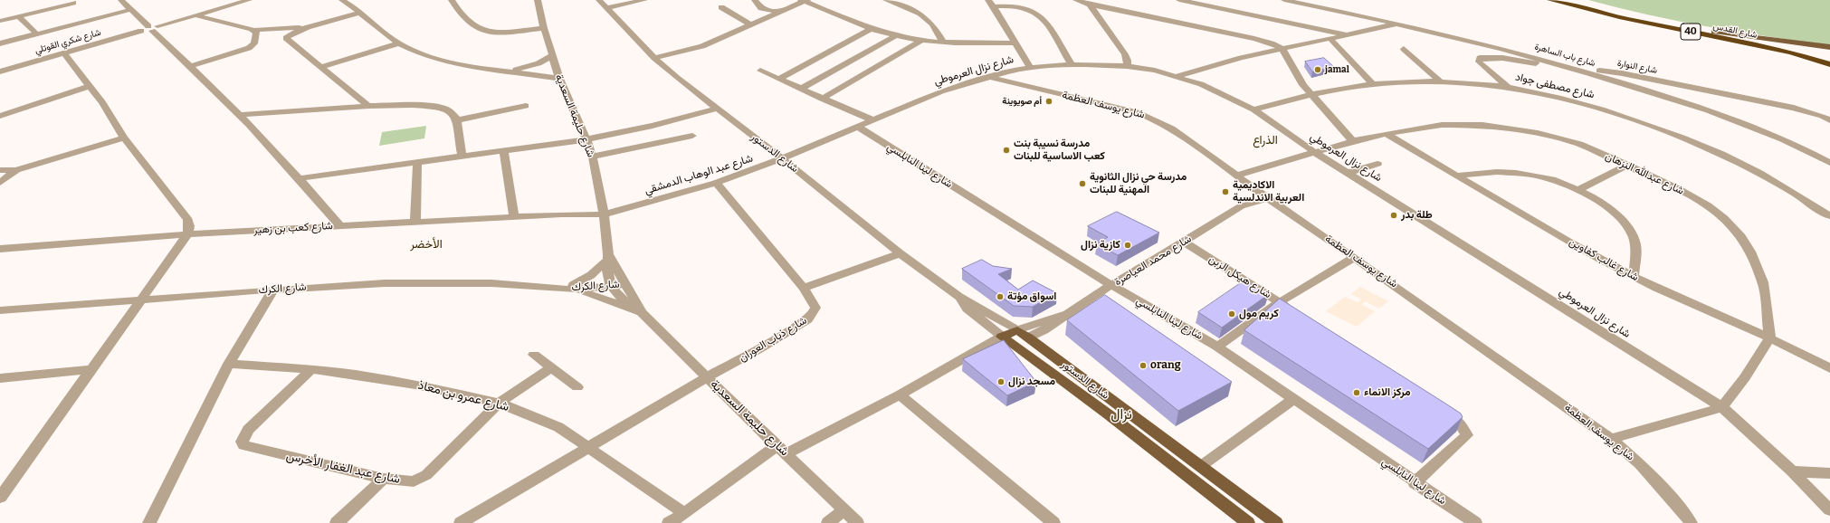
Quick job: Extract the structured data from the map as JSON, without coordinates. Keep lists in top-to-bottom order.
{
  "streets": {
    "highway": ["شارع القدس", "40"],
    "main road": ["شارع الدستور", "شارع محمد العياصرة"],
    "street": [
      "شارع شكري القوتلي",
      "شارع باب الساهرة",
      "شارع النوارة",
      "شارع نزال العرموطي",
      "شارع مصطفى جواد",
      "شارع يوسف العظمة",
      "شارع حليمة السعدية",
      "شارع لينا النابلسي",
      "شارع عبدالله النزهان",
      "شارع عبد الوهاب الدمشقي",
      "شارع كعب بن زهير",
      "شارع غالب كفاوين",
      "شارع هيكل الزبن",
      "شارع الكرك",
      "شارع ذياب العوران",
      "شارع عمرو بن معاذ",
      "شارع عبد الغفار الأخرس"
    ]
  },
  "crossings": [
    ["شارع باب الساهرة", "شارع النوارة"],
    ["شارع النوارة", "شارع مصطفى جواد"],
    ["شارع نزال العرموطي", "شارع مصطفى جواد"],
    ["شارع نزال العرموطي", "شارع يوسف العظمة"],
    ["شارع نزال العرموطي", "شارع الدستور"],
    ["شارع نزال العرموطي", "شارع لينا النابلسي"],
    ["شارع نزال العرموطي", "شارع عبدالله النزهان"],
    ["شارع نزال العرموطي", "شارع عبد الوهاب الدمشقي"],
    ["شارع يوسف العظمة", "شارع عبدالله النزهان"],
    ["شارع يوسف العظمة", "شارع محمد العياصرة"],
    ["شارع حليمة السعدية", "شارع عبد الوهاب الدمشقي"],
    ["شارع حليمة السعدية", "شارع كعب بن زهير"],
    ["شارع حليمة السعدية", "شارع الكرك"],
    ["شارع حليمة السعدية", "شارع ذياب العوران"],
    ["شارع الدستور", "شارع عبد الوهاب الدمشقي"],
    ["شارع الدستور", "شارع محمد العياصرة"],
    ["شارع لينا النابلسي", "شارع محمد العياصرة"],
    ["شارع عبدالله النزهان", "شارع غالب كفاوين"],
    ["شارع عبد الوهاب الدمشقي", "شارع كعب بن زهير"],
    ["شارع عبد الوهاب الدمشقي", "شارع ذياب العوران"],
    ["شارع محمد العياصرة", "شارع هيكل الزبن"],
    ["شارع ذياب العوران", "شارع عمرو بن معاذ"],
    ["شارع عمرو بن معاذ", "شارع عبد الغفار الأخرس"]
  ],
  "districts": ["الذراع", "الأخضر", "نزال"],
  "places": [
    "jamal",
    "أم صويوينة",
    "مدرسة نسيبة بنت كعب الاساسية للبنات",
    "مدرسة حي نزال الثانوية المهنية للبنات",
    "الاكاديمية العربية الاندلسية",
    "طلة بدر",
    "كازية نزال",
    "اسواق مؤتة",
    "كريم مول",
    "orang",
    "مسجد نزال",
    "مركز الانماء"
  ]
}
